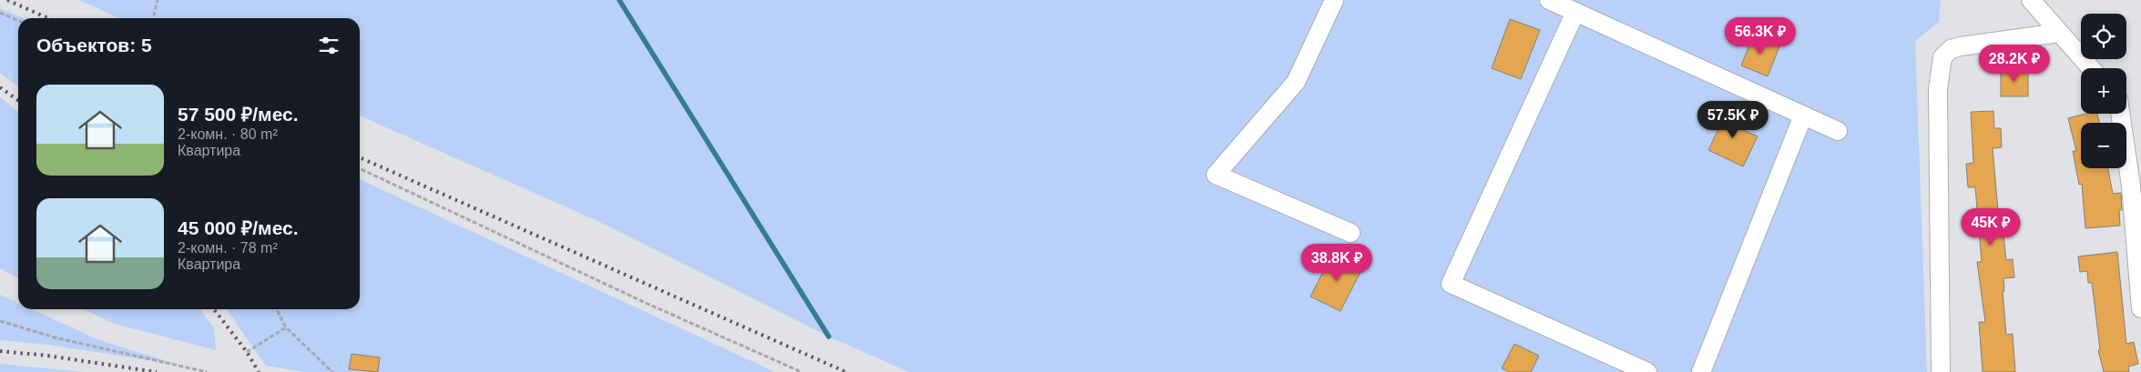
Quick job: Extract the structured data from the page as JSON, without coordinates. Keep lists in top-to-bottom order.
{
  "page": {
    "map_buttons": ["+", "−"],
    "price": [
      "56.3K ₽",
      "28.2K ₽",
      "57.5K ₽",
      "45K ₽",
      "38.8K ₽"
    ],
    "heading": "Объектов: 5",
    "list": [
      {
        "name": "57 500 ₽/мес.",
        "note": "2-комн. · 80 m² · Квартира"
      },
      {
        "name": "45 000 ₽/мес.",
        "note": "2-комн. · 78 m² · Квартира"
      }
    ]
  }
}
